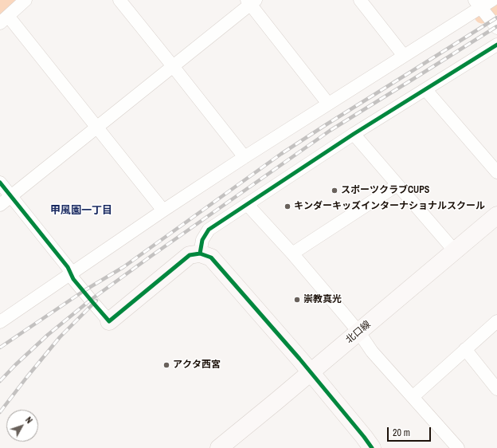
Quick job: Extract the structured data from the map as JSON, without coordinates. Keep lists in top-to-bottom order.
{
  "streets": {
    "street": ["北口線"]
  },
  "districts": ["甲風園一丁目"],
  "places": [
    "スポーツクラブCUPS",
    "キンダーキッズインターナショナルスクール",
    "崇教真光",
    "アクタ西宮"
  ],
  "scale_bar": "20 m",
  "north": "top right"
}
